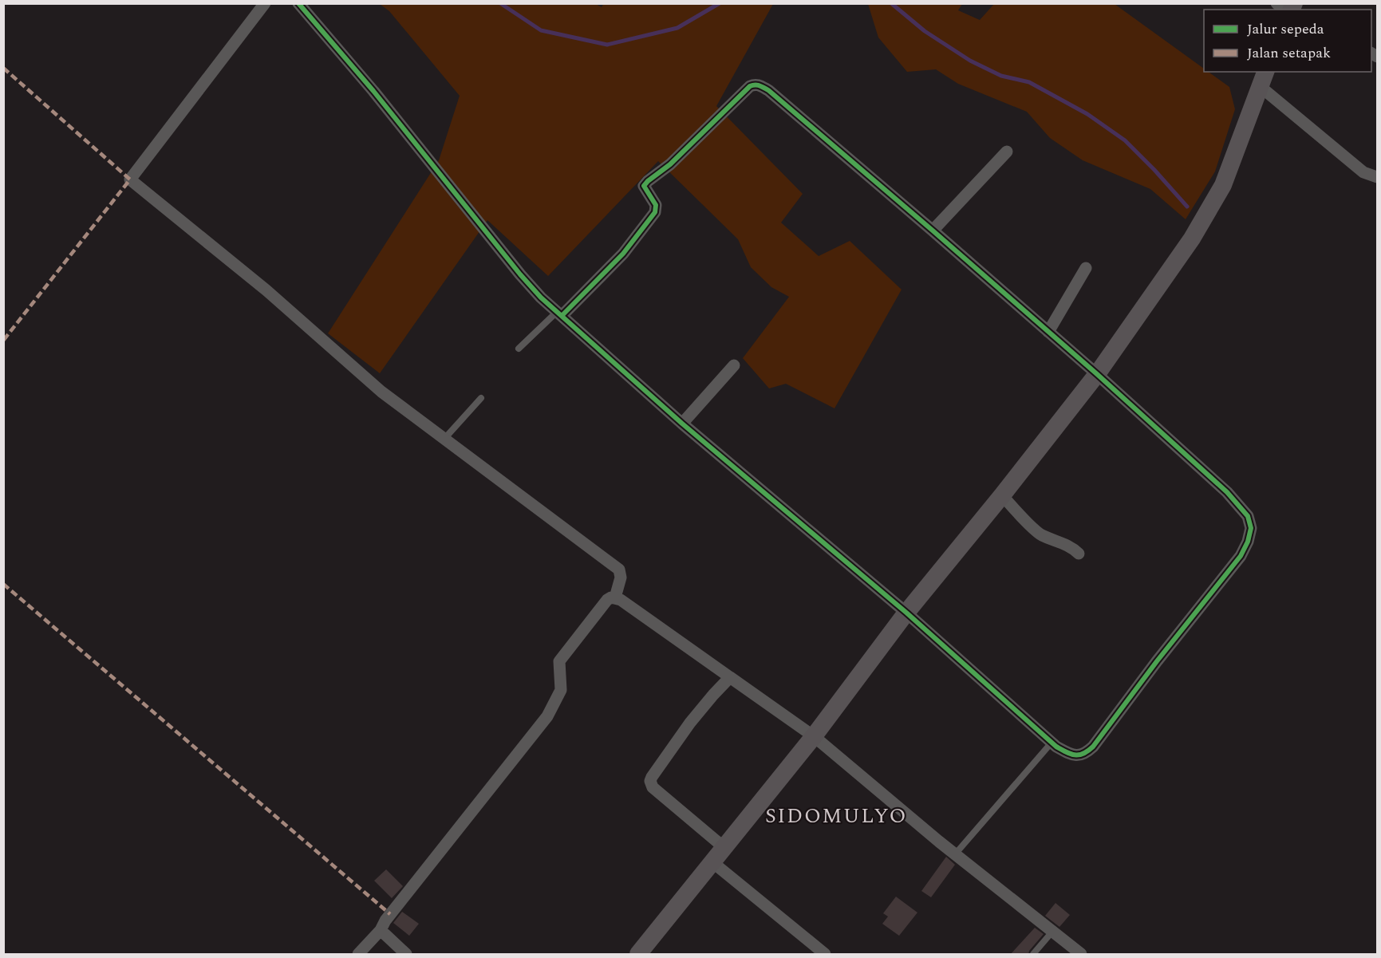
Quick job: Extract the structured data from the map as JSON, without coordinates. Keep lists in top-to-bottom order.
{
  "districts": ["SIDOMULYO"],
  "legend": ["Jalur sepeda", "Jalan setapak"]
}
